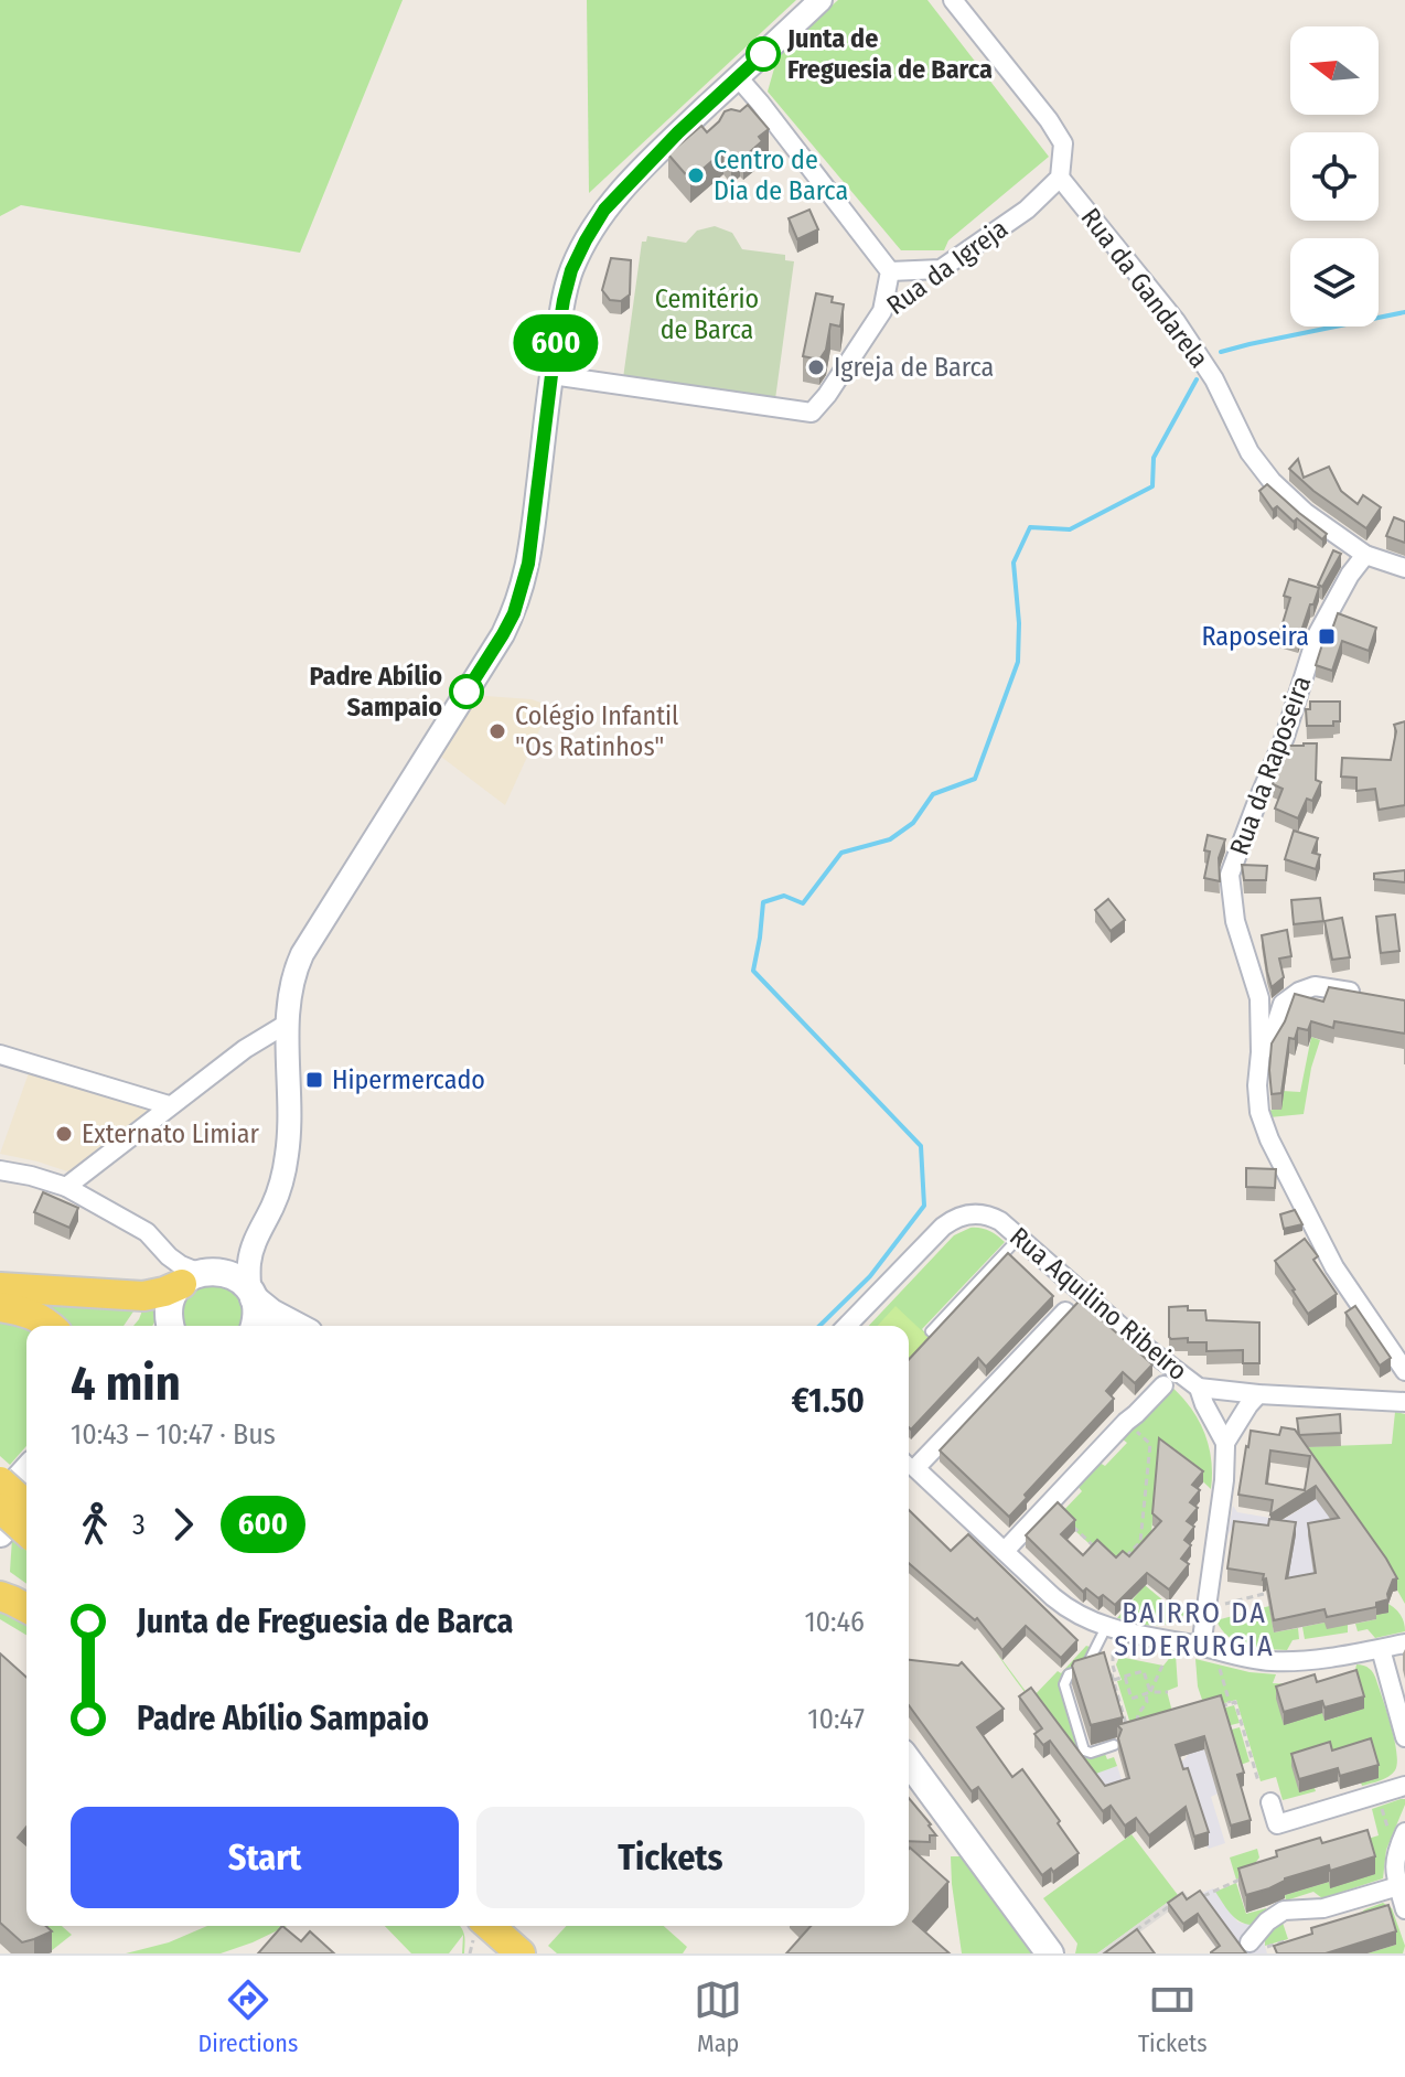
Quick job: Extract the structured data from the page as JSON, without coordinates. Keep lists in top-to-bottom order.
{
  "streets": {
    "street": [
      "Rua da Igreja",
      "Rua da Gandarela",
      "Rua da Raposeira",
      "Rua Aquilino Ribeiro"
    ]
  },
  "crossings": [
    ["Rua da Igreja", "Rua da Gandarela"],
    ["Rua da Gandarela", "Rua da Raposeira"]
  ],
  "districts": ["BAIRRO DA SIDERURGIA"],
  "parks": ["Cemitério de Barca"],
  "places": {
    "other": [
      "Junta de Freguesia de Barca",
      "Centro de Dia de Barca",
      "Igreja de Barca",
      "Padre Abílio Sampaio",
      "Colégio Infantil \"Os Ratinhos\"",
      "Externato Limiar"
    ],
    "transit": ["Raposeira", "Hipermercado"]
  },
  "lines": ["bus line 600"],
  "north": "left",
  "page": {
    "on_map": "600",
    "heading": ["4 min", "10:43 – 10:47 · Bus", "€1.50"],
    "legs": ["3", "600"],
    "list": [
      {
        "name": "Junta de Freguesia de Barca",
        "value": "10:46"
      },
      {
        "name": "Padre Abílio Sampaio",
        "value": "10:47"
      }
    ],
    "buttons": ["Start", "Tickets"],
    "tabs": ["Directions", "Map", "Tickets"]
  }
}
